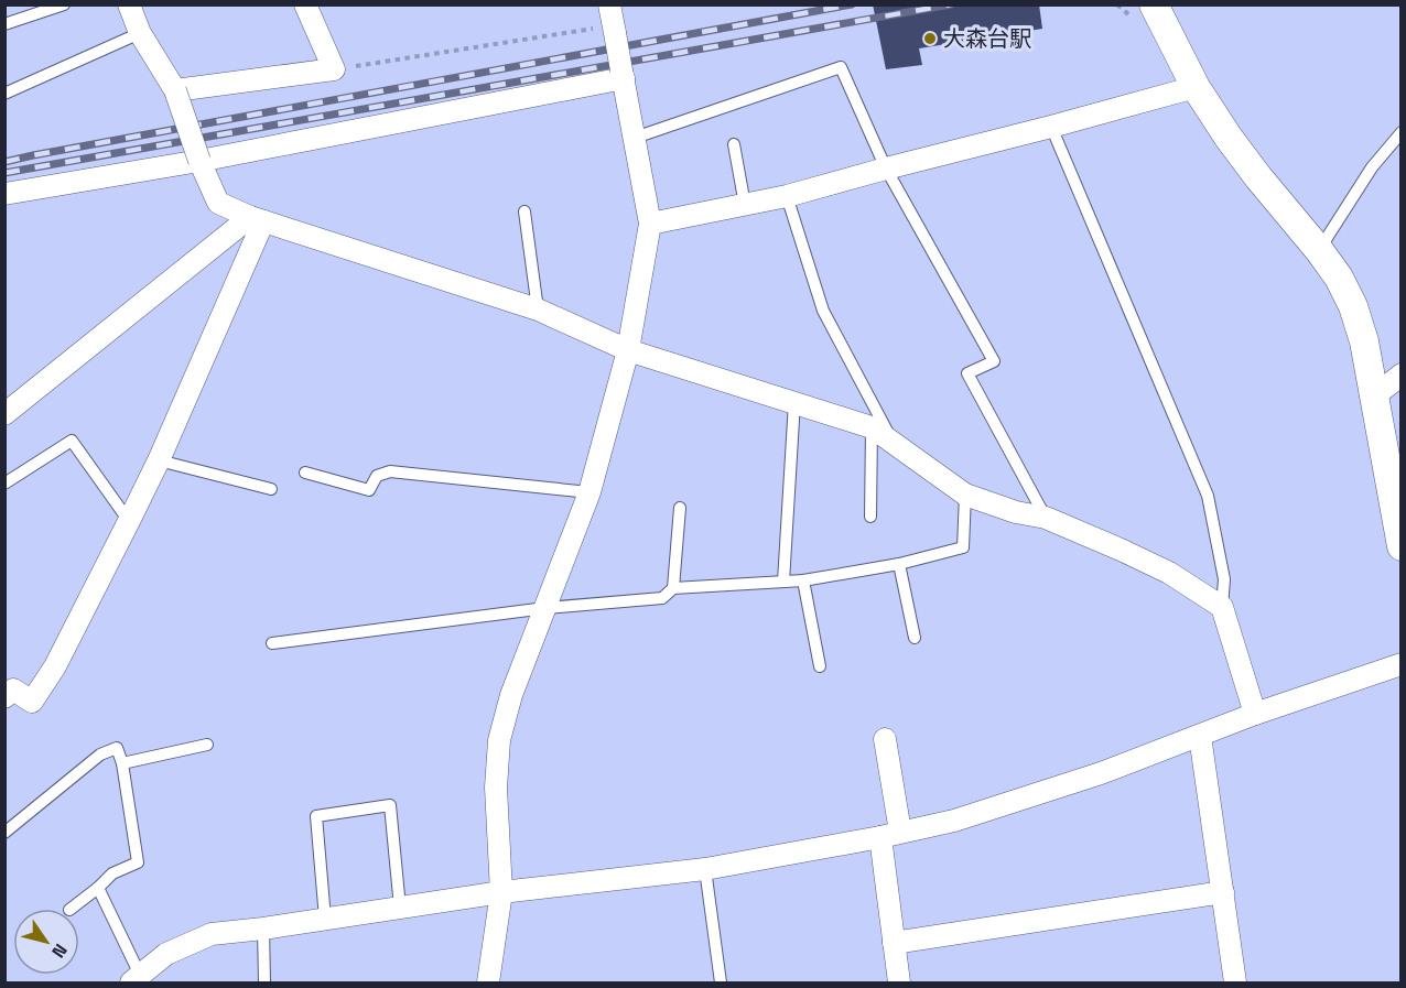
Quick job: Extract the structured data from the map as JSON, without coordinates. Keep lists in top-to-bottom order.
{
  "places": ["大森台駅"],
  "north": "bottom right"
}
